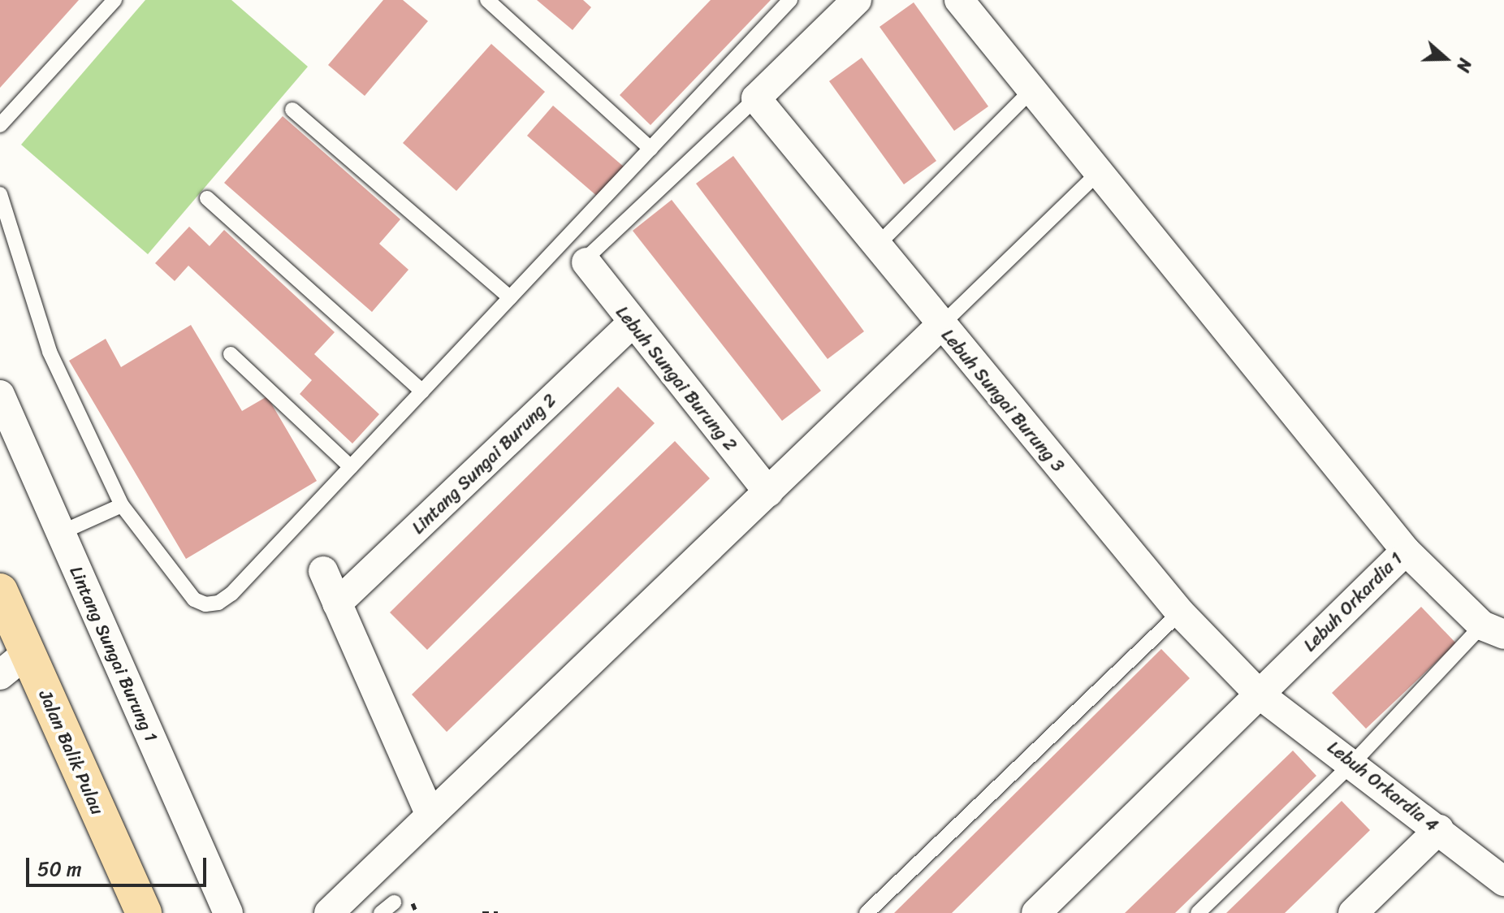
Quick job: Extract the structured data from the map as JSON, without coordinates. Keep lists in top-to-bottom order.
{
  "streets": {
    "main road": ["Jalan Balik Pulau"],
    "street": [
      "Lebuh Sungai Burung 2",
      "Lebuh Sungai Burung 3",
      "Lintang Sungai Burung 2",
      "Lebuh Orkardia 1",
      "Lintang Sungai Burung 1",
      "Lebuh Orkardia 4"
    ]
  },
  "crossings": [
    ["Lebuh Sungai Burung 2", "Lintang Sungai Burung 2"],
    ["Lebuh Sungai Burung 3", "Lebuh Orkardia 1"],
    ["Lebuh Sungai Burung 3", "Lebuh Orkardia 4"],
    ["Lebuh Orkardia 1", "Lebuh Orkardia 4"]
  ],
  "scale_bar": "50 m",
  "north": "right"
}
